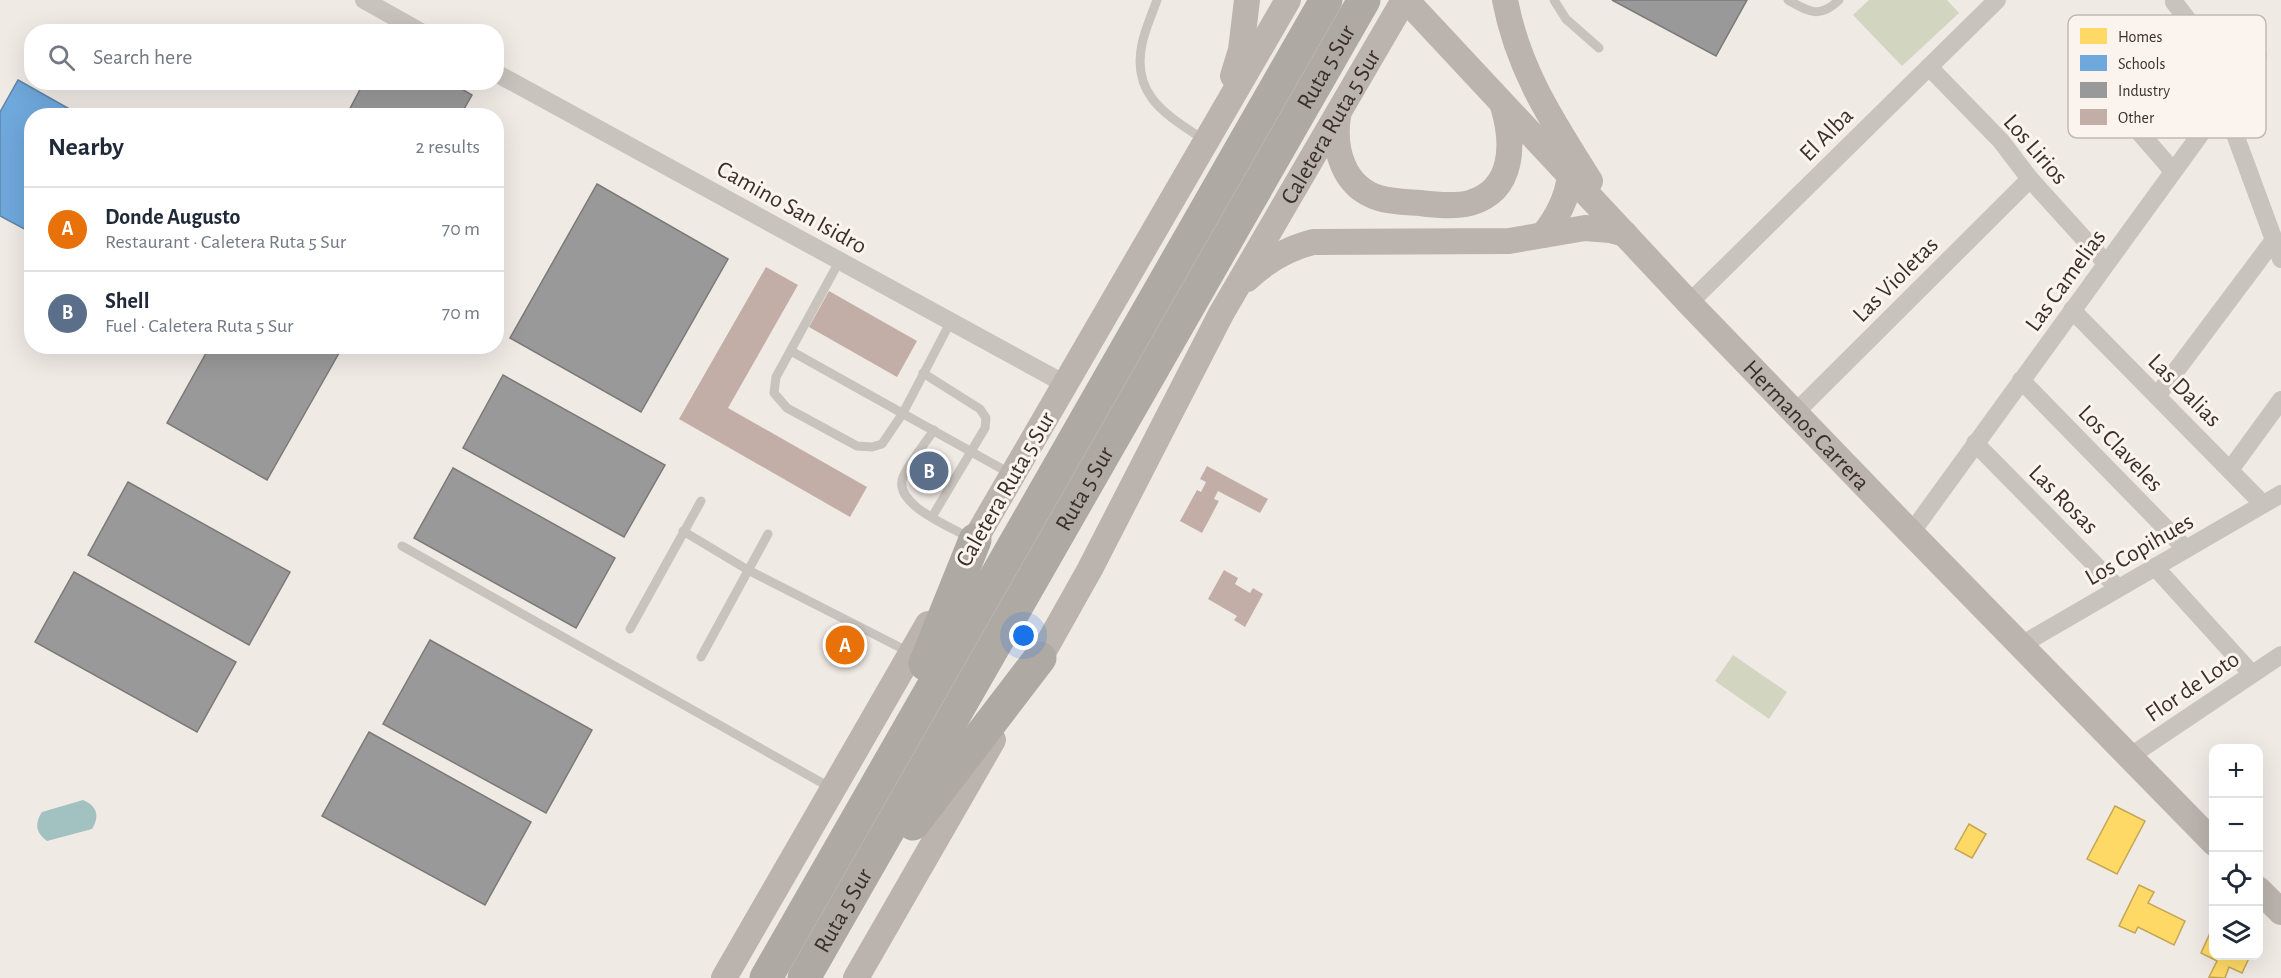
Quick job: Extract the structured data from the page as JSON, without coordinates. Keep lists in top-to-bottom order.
{
  "streets": {
    "highway": ["Ruta 5 Sur"],
    "main road": ["Caletera Ruta 5 Sur", "Hermanos Carrera"],
    "street": [
      "El Alba",
      "Los Lirios",
      "Camino San Isidro",
      "Las Violetas",
      "Las Camelias",
      "Las Dalias",
      "Los Claveles",
      "Las Rosas",
      "Los Copihues",
      "Flor de Loto"
    ]
  },
  "crossings": [
    ["Caletera Ruta 5 Sur", "Camino San Isidro"],
    ["Caletera Ruta 5 Sur", "Hermanos Carrera"],
    ["El Alba", "Los Lirios"],
    ["El Alba", "Hermanos Carrera"],
    ["Los Lirios", "Las Violetas"],
    ["Los Lirios", "Las Camelias"],
    ["Las Violetas", "Hermanos Carrera"],
    ["Las Camelias", "Las Dalias"],
    ["Las Camelias", "Hermanos Carrera"],
    ["Las Camelias", "Los Claveles"],
    ["Las Camelias", "Las Rosas"],
    ["Las Dalias", "Los Copihues"],
    ["Hermanos Carrera", "Los Copihues"],
    ["Hermanos Carrera", "Flor de Loto"],
    ["Los Claveles", "Los Copihues"],
    ["Las Rosas", "Los Copihues"]
  ],
  "legend": [
    "Homes",
    "Schools",
    "Industry",
    "Other"
  ],
  "page": {
    "search": "Search here",
    "heading": ["Nearby", "2 results"],
    "list": [
      {
        "mark": "A",
        "name": "Donde Augusto",
        "note": "Restaurant · Caletera Ruta 5 Sur",
        "value": "70 m"
      },
      {
        "mark": "B",
        "name": "Shell",
        "note": "Fuel · Caletera Ruta 5 Sur",
        "value": "70 m"
      }
    ],
    "pins": ["B", "A"],
    "map_buttons": ["+", "−"]
  }
}
